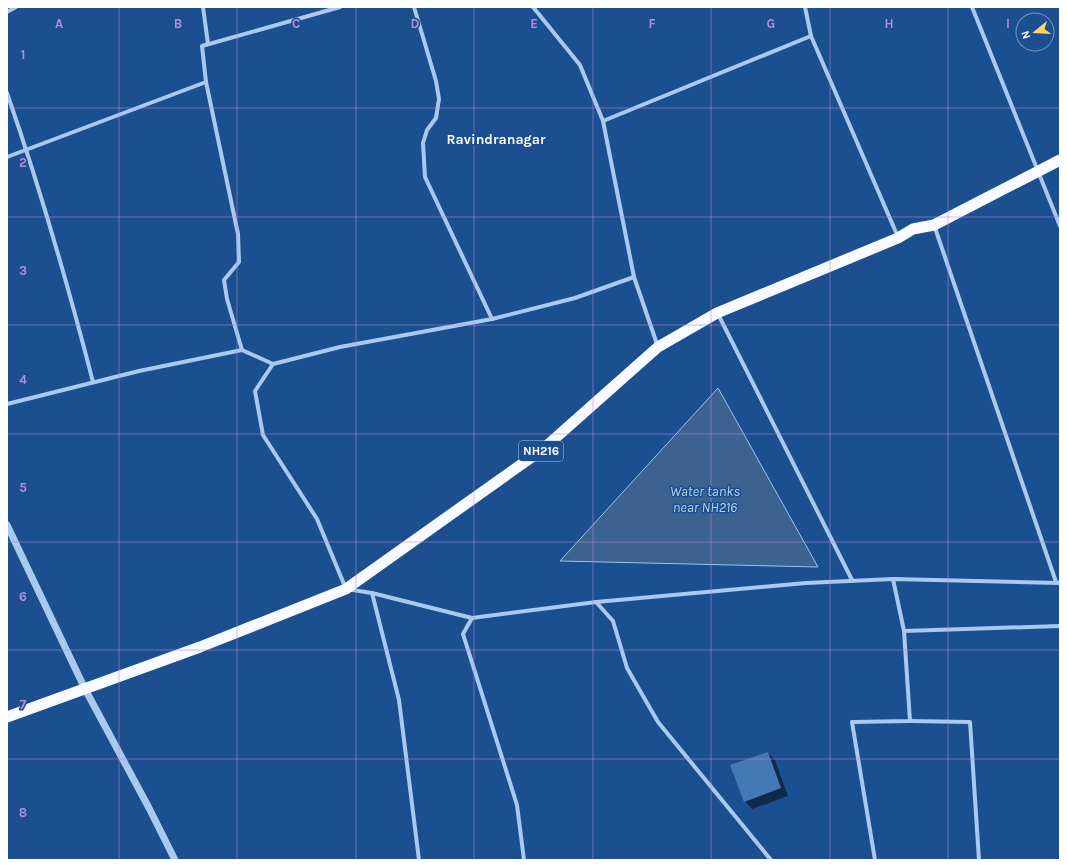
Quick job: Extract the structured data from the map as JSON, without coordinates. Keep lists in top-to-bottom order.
{
  "streets": {
    "highway": ["NH216"]
  },
  "districts": ["Ravindranagar"],
  "water": ["Water tanks near NH216"],
  "north": "left",
  "grid": {
    "columns": [
      "A",
      "B",
      "C",
      "D",
      "E",
      "F",
      "G",
      "H",
      "I"
    ],
    "rows": [
      "1",
      "2",
      "3",
      "4",
      "5",
      "6",
      "7",
      "8"
    ]
  }
}
